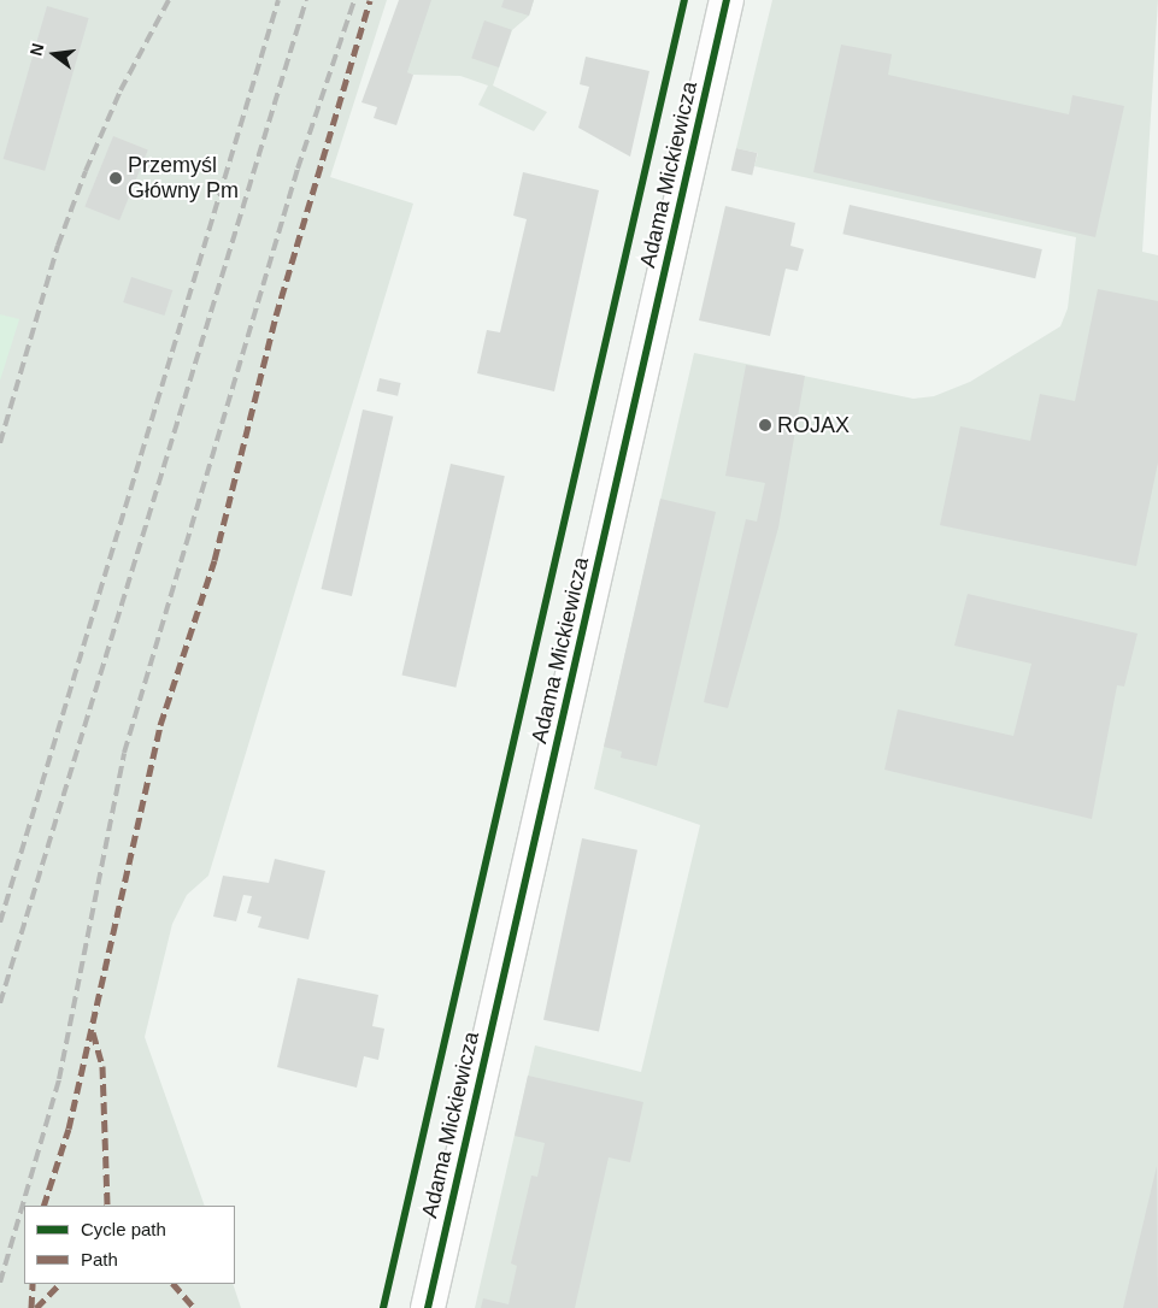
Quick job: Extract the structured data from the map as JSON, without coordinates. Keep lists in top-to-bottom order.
{
  "streets": {
    "main road": ["Adama Mickiewicza"]
  },
  "places": ["Przemyśl Główny Pm", "ROJAX"],
  "legend": ["Cycle path", "Path"],
  "north": "left"
}
